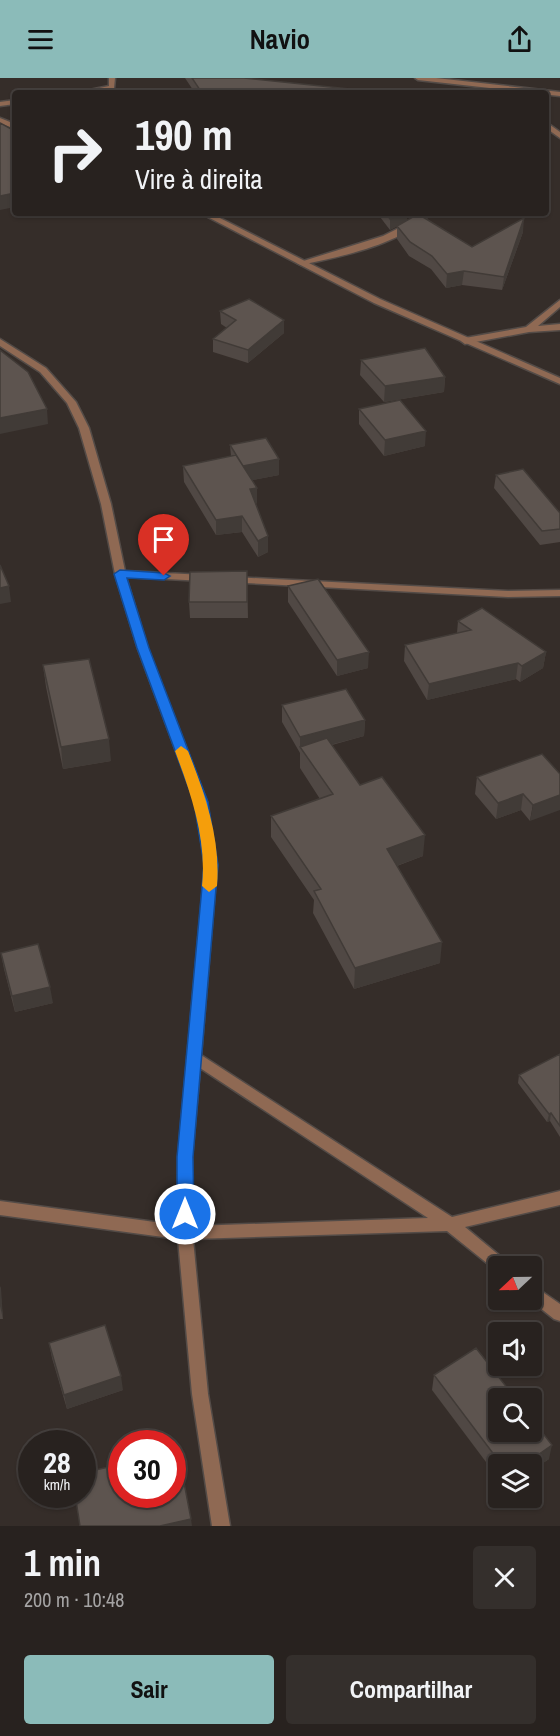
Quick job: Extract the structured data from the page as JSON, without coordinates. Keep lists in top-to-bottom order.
{
  "north": "left",
  "page": {
    "header": "Navio",
    "turn": ["190 m", "Vire à direita"],
    "speed": "28 km/h",
    "limit": "30",
    "heading": ["1 min", "200 m · 10:48"],
    "buttons": ["Sair", "Compartilhar"]
  }
}
